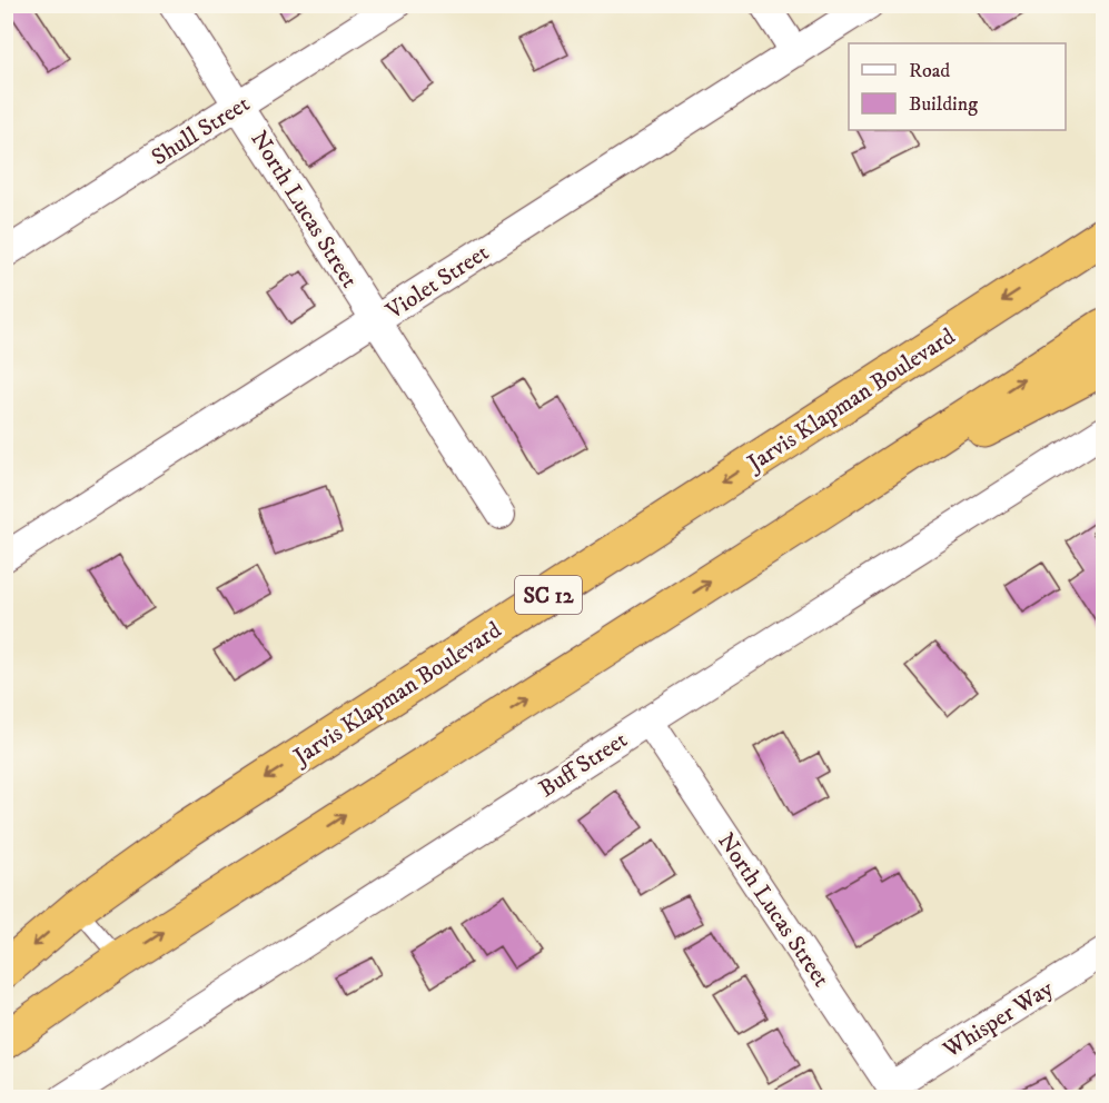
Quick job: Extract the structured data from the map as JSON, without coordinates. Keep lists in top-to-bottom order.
{
  "streets": {
    "highway": ["Jarvis Klapman Boulevard", "SC 12"],
    "street": [
      "Shull Street",
      "North Lucas Street",
      "Violet Street",
      "Buff Street",
      "Whisper Way"
    ]
  },
  "crossings": [
    ["Shull Street", "North Lucas Street"],
    ["North Lucas Street", "Violet Street"],
    ["North Lucas Street", "Buff Street"],
    ["North Lucas Street", "Whisper Way"]
  ],
  "legend": ["Road", "Building"]
}
